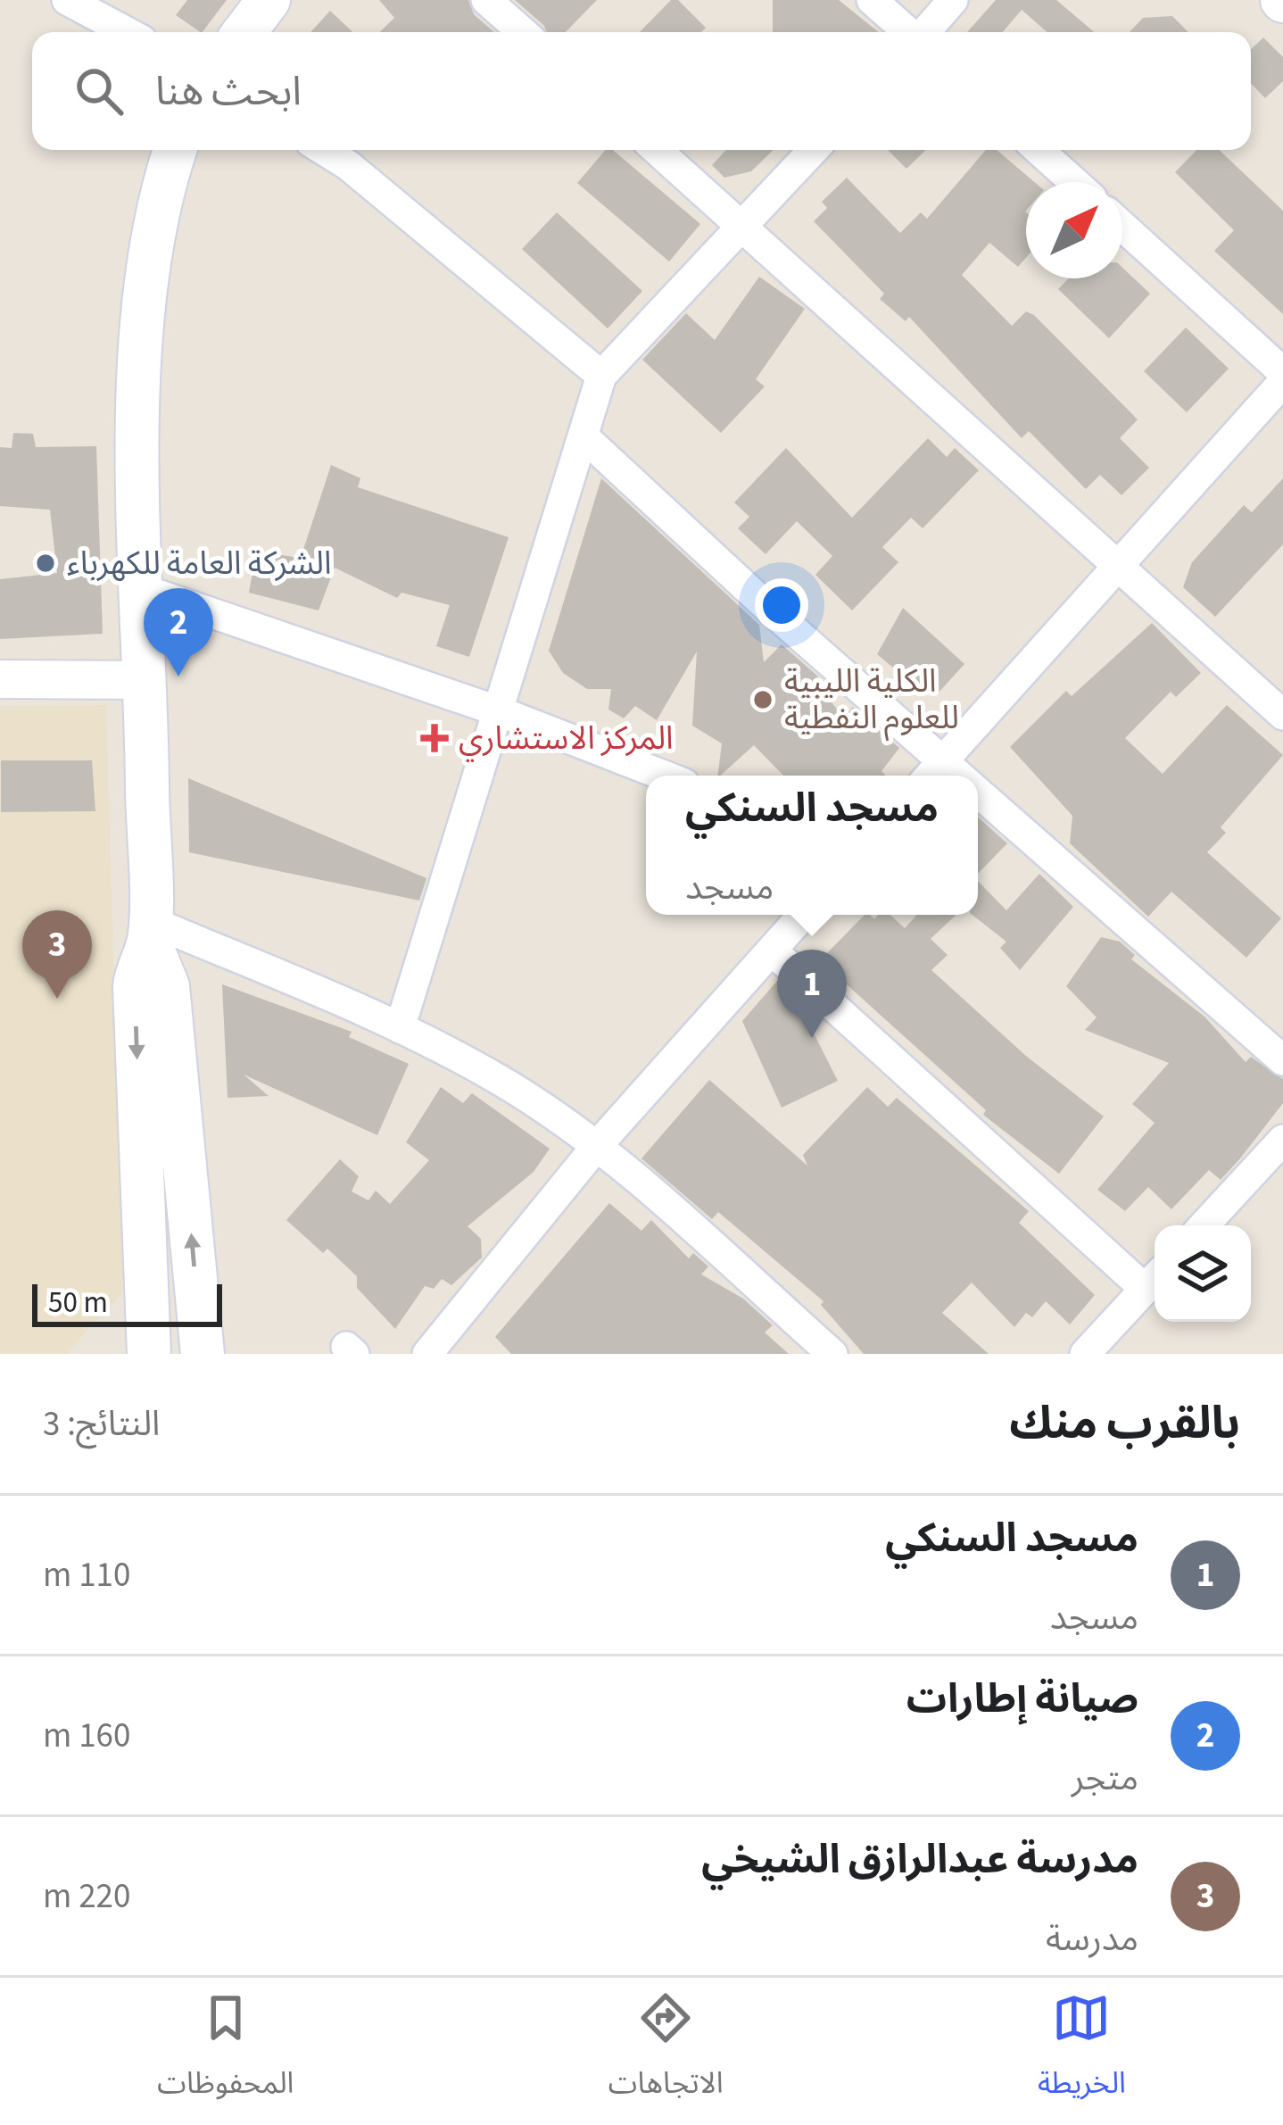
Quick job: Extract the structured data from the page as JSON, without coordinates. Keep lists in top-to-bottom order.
{
  "places": {
    "other": ["الشركة العامة للكهرباء", "الكلية الليبية للعلوم النفطية"],
    "health": ["المركز الاستشاري"]
  },
  "scale_bar": "50 m",
  "north": "top right",
  "page": {
    "search": "ابحث هنا",
    "pins": ["2", "3", "1"],
    "popup": ["مسجد السنكي", "مسجد"],
    "scale": "50 m",
    "heading": ["بالقرب منك", "النتائج: 3"],
    "list": [
      {
        "mark": "1",
        "name": "مسجد السنكي",
        "note": "مسجد",
        "value": "110 m"
      },
      {
        "mark": "2",
        "name": "صيانة إطارات",
        "note": "متجر",
        "value": "160 m"
      },
      {
        "mark": "3",
        "name": "مدرسة عبدالرازق الشيخي",
        "note": "مدرسة",
        "value": "220 m"
      }
    ],
    "nav": ["الخريطة", "الاتجاهات", "المحفوظات"]
  }
}
